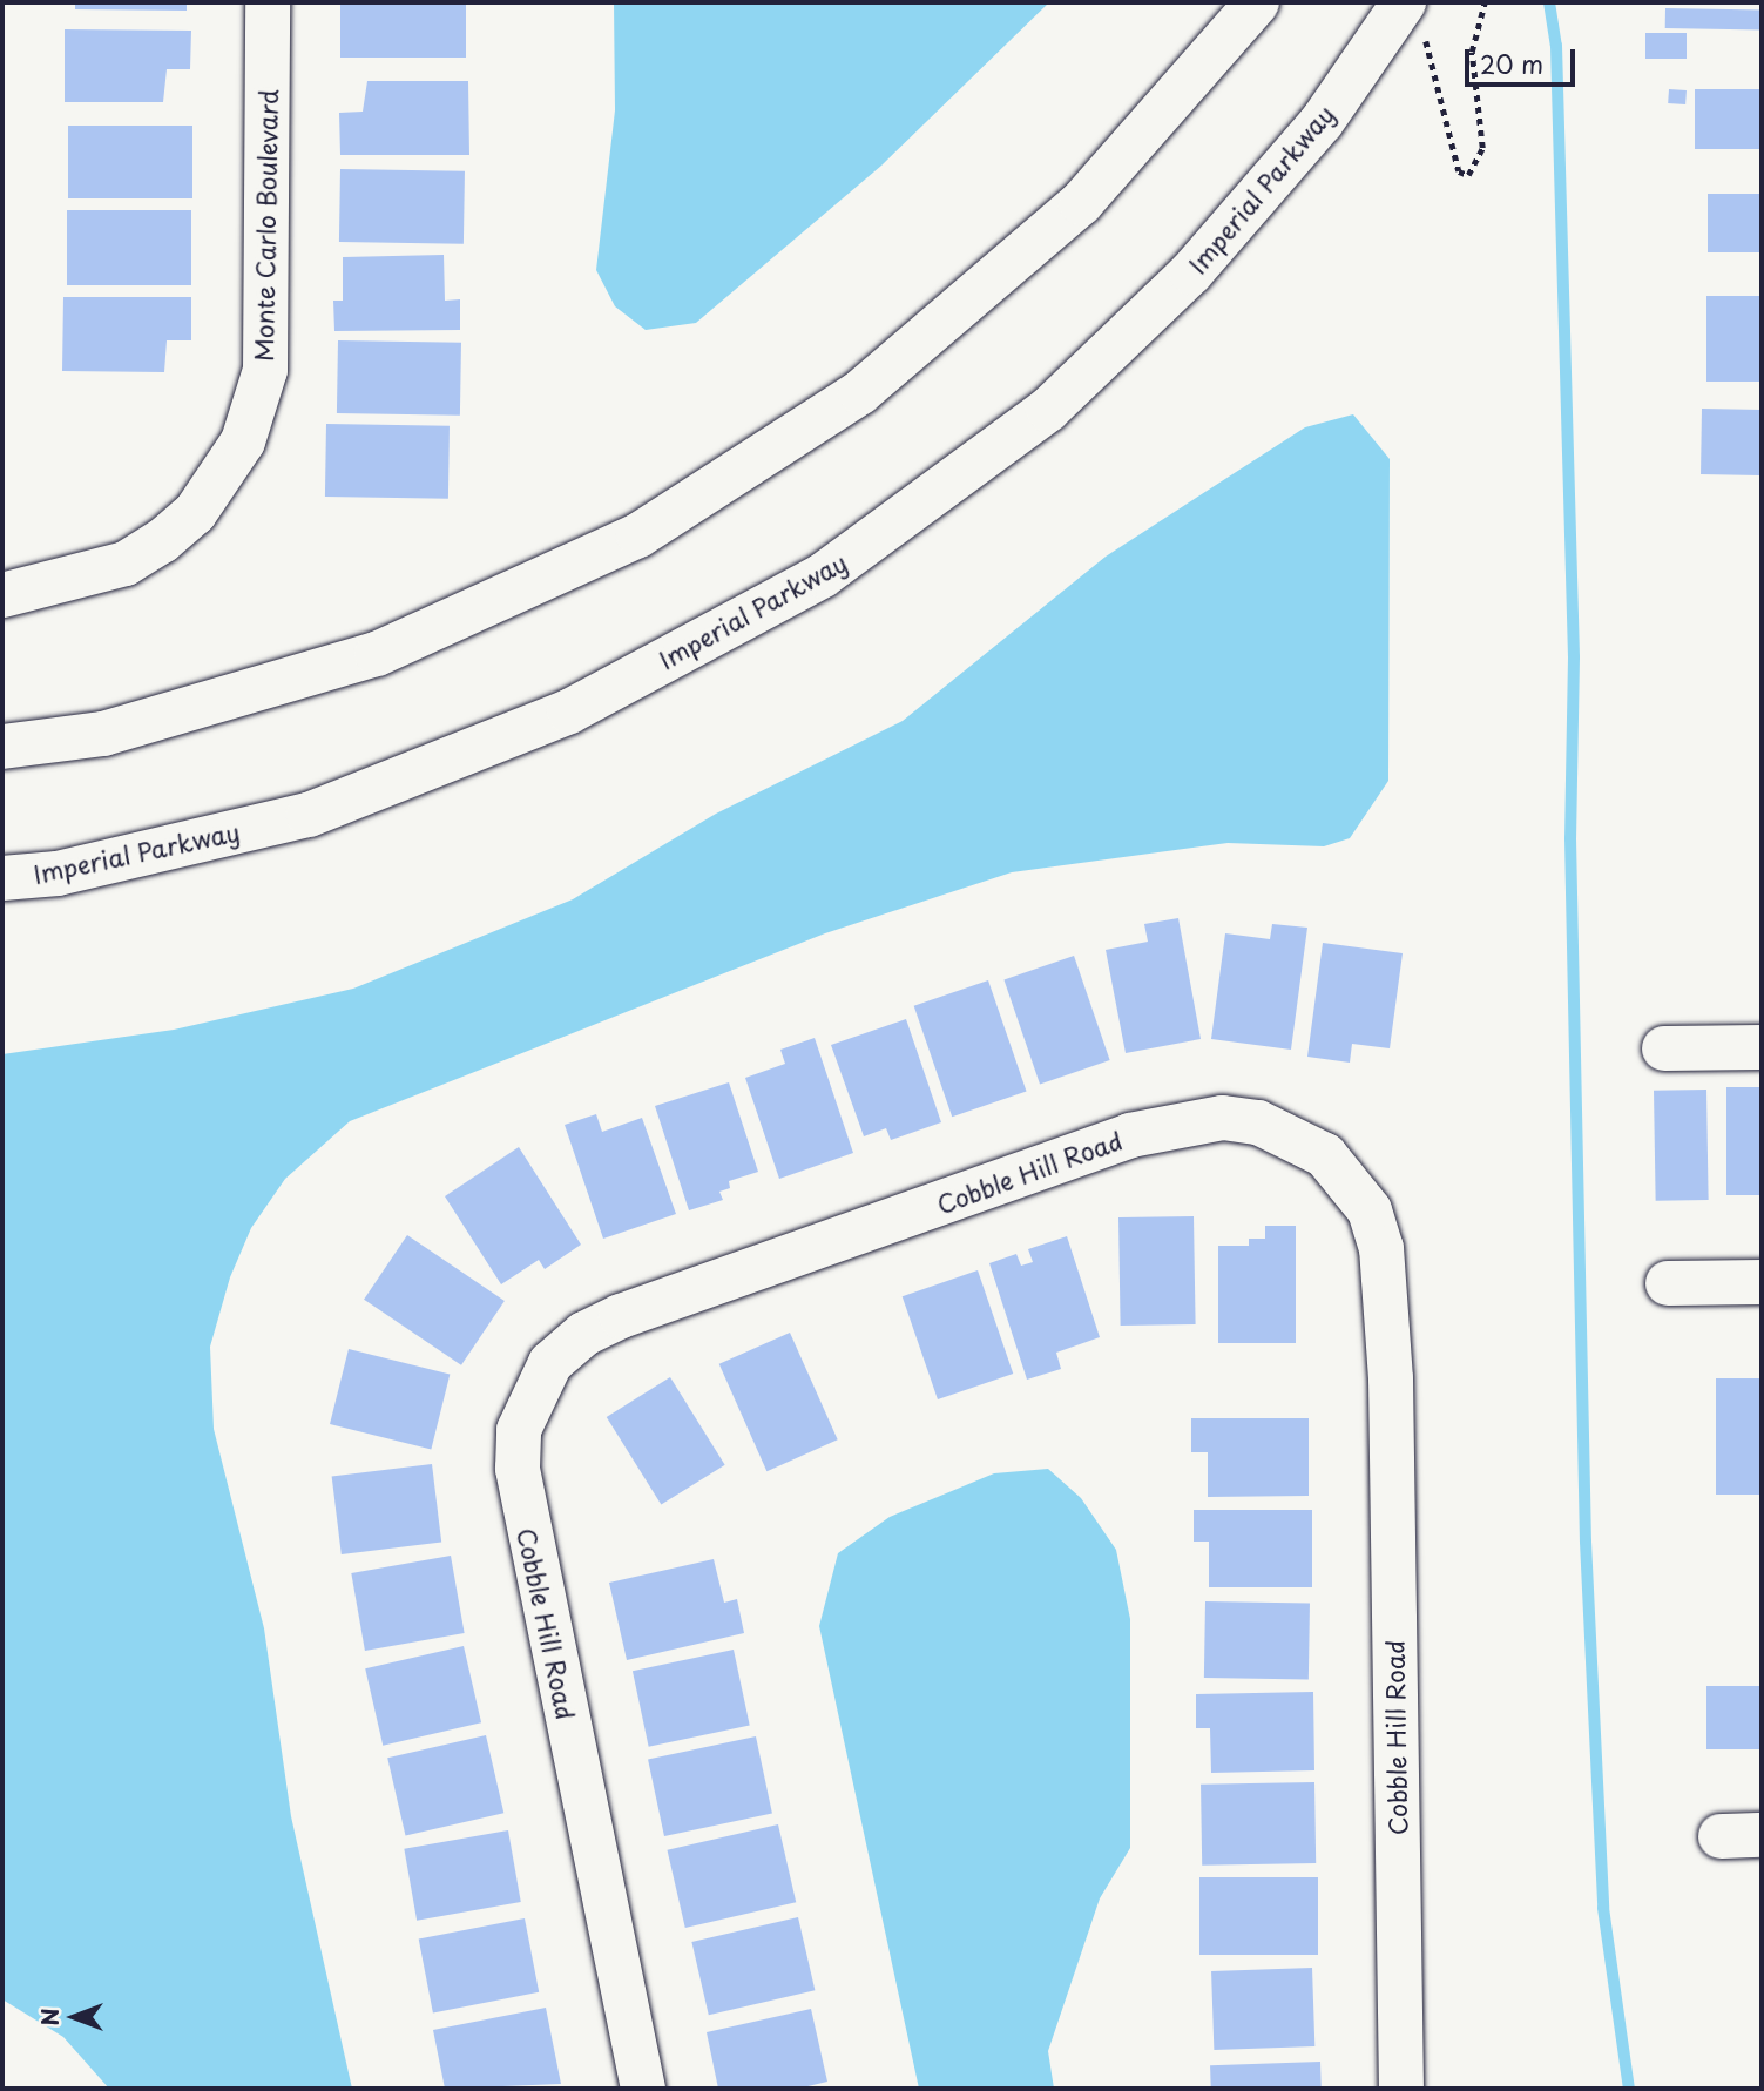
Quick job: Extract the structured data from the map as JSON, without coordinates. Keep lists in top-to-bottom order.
{
  "streets": {
    "street": ["Imperial Parkway", "Monte Carlo Boulevard", "Cobble Hill Road"]
  },
  "scale_bar": "20 m",
  "north": "left"
}
